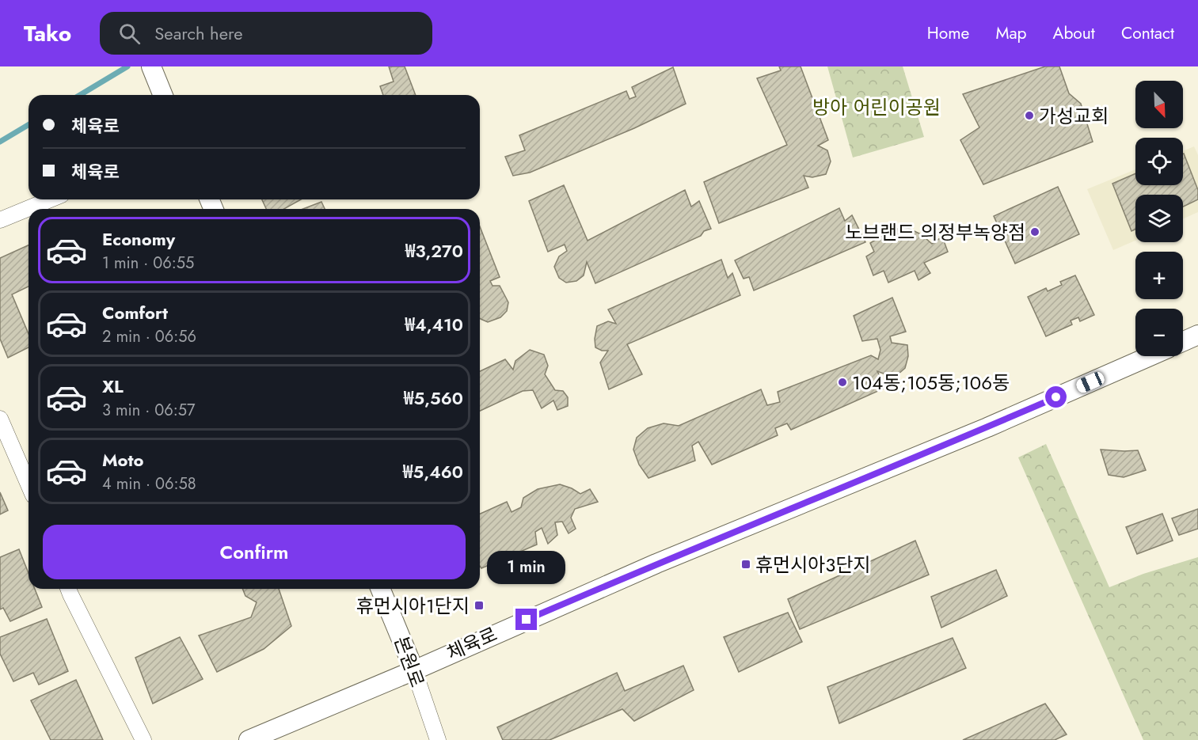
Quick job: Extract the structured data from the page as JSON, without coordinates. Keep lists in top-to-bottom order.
{
  "streets": {
    "street": ["체육로", "본원로"]
  },
  "crossings": [
    ["체육로", "본원로"]
  ],
  "parks": ["방아 어린이공원"],
  "places": {
    "other": ["가성교회", "노브랜드 의정부녹양점", "104동;105동;106동"],
    "transit": ["휴먼시아3단지", "휴먼시아1단지"]
  },
  "north": "bottom right",
  "page": {
    "header": "Tako",
    "search": "Search here",
    "nav": [
      "Home",
      "Map",
      "About",
      "Contact"
    ],
    "map_buttons": ["+", "−"],
    "banner": ["체육로", "체육로"],
    "list": [
      {
        "name": "Economy",
        "note": "1 min · 06:55",
        "value": "₩3,270"
      },
      {
        "name": "Comfort",
        "note": "2 min · 06:56",
        "value": "₩4,410"
      },
      {
        "name": "XL",
        "note": "3 min · 06:57",
        "value": "₩5,560"
      },
      {
        "name": "Moto",
        "note": "4 min · 06:58",
        "value": "₩5,460"
      }
    ],
    "buttons": "Confirm",
    "bubble": "1 min"
  }
}
